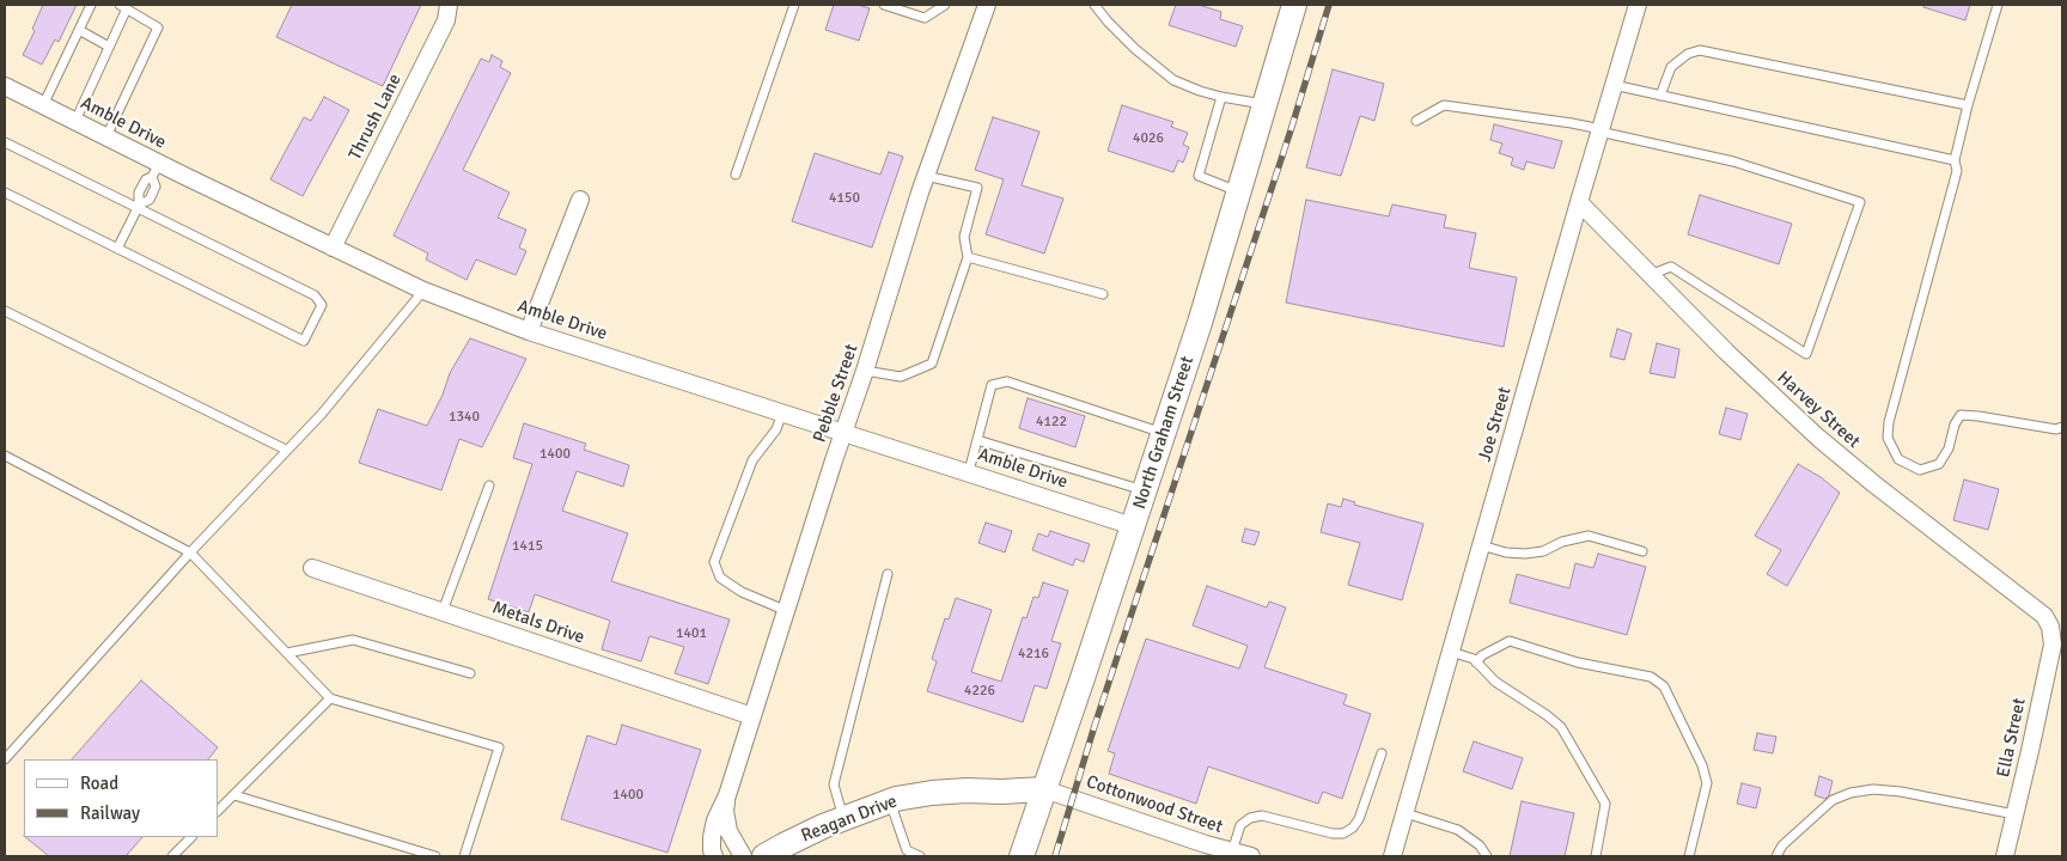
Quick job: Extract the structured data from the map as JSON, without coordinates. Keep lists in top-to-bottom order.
{
  "streets": {
    "main road": ["North Graham Street", "Reagan Drive"],
    "street": [
      "Thrush Lane",
      "Amble Drive",
      "Pebble Street",
      "Harvey Street",
      "Joe Street",
      "Metals Drive",
      "Ella Street",
      "Cottonwood Street"
    ]
  },
  "crossings": [
    ["Thrush Lane", "Amble Drive"],
    ["Amble Drive", "Pebble Street"],
    ["Amble Drive", "North Graham Street"],
    ["Pebble Street", "Metals Drive"],
    ["Harvey Street", "Joe Street"],
    ["Harvey Street", "Ella Street"],
    ["North Graham Street", "Cottonwood Street"],
    ["North Graham Street", "Reagan Drive"],
    ["Cottonwood Street", "Reagan Drive"]
  ],
  "house_numbers": [
    "4026",
    "4150",
    "1340",
    "4122",
    "1400",
    "1415",
    "1401",
    "4216",
    "4226",
    "1400"
  ],
  "legend": ["Road", "Railway"]
}
